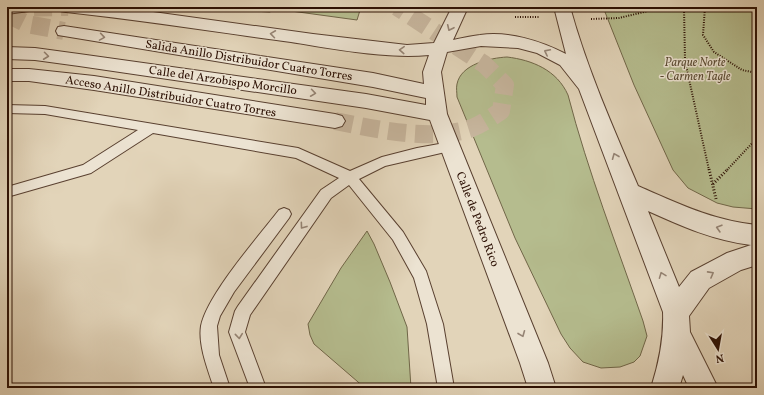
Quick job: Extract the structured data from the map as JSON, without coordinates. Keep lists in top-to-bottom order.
{
  "streets": {
    "street": [
      "Salida Anillo Distribuidor Cuatro Torres",
      "Calle del Arzobispo Morcillo",
      "Acceso Anillo Distribuidor Cuatro Torres",
      "Calle de Pedro Rico"
    ]
  },
  "crossings": [
    ["Salida Anillo Distribuidor Cuatro Torres", "Calle de Pedro Rico"],
    ["Calle del Arzobispo Morcillo", "Calle de Pedro Rico"]
  ],
  "parks": ["Parque Norte - Carmen Tagle"],
  "north": "bottom"
}
